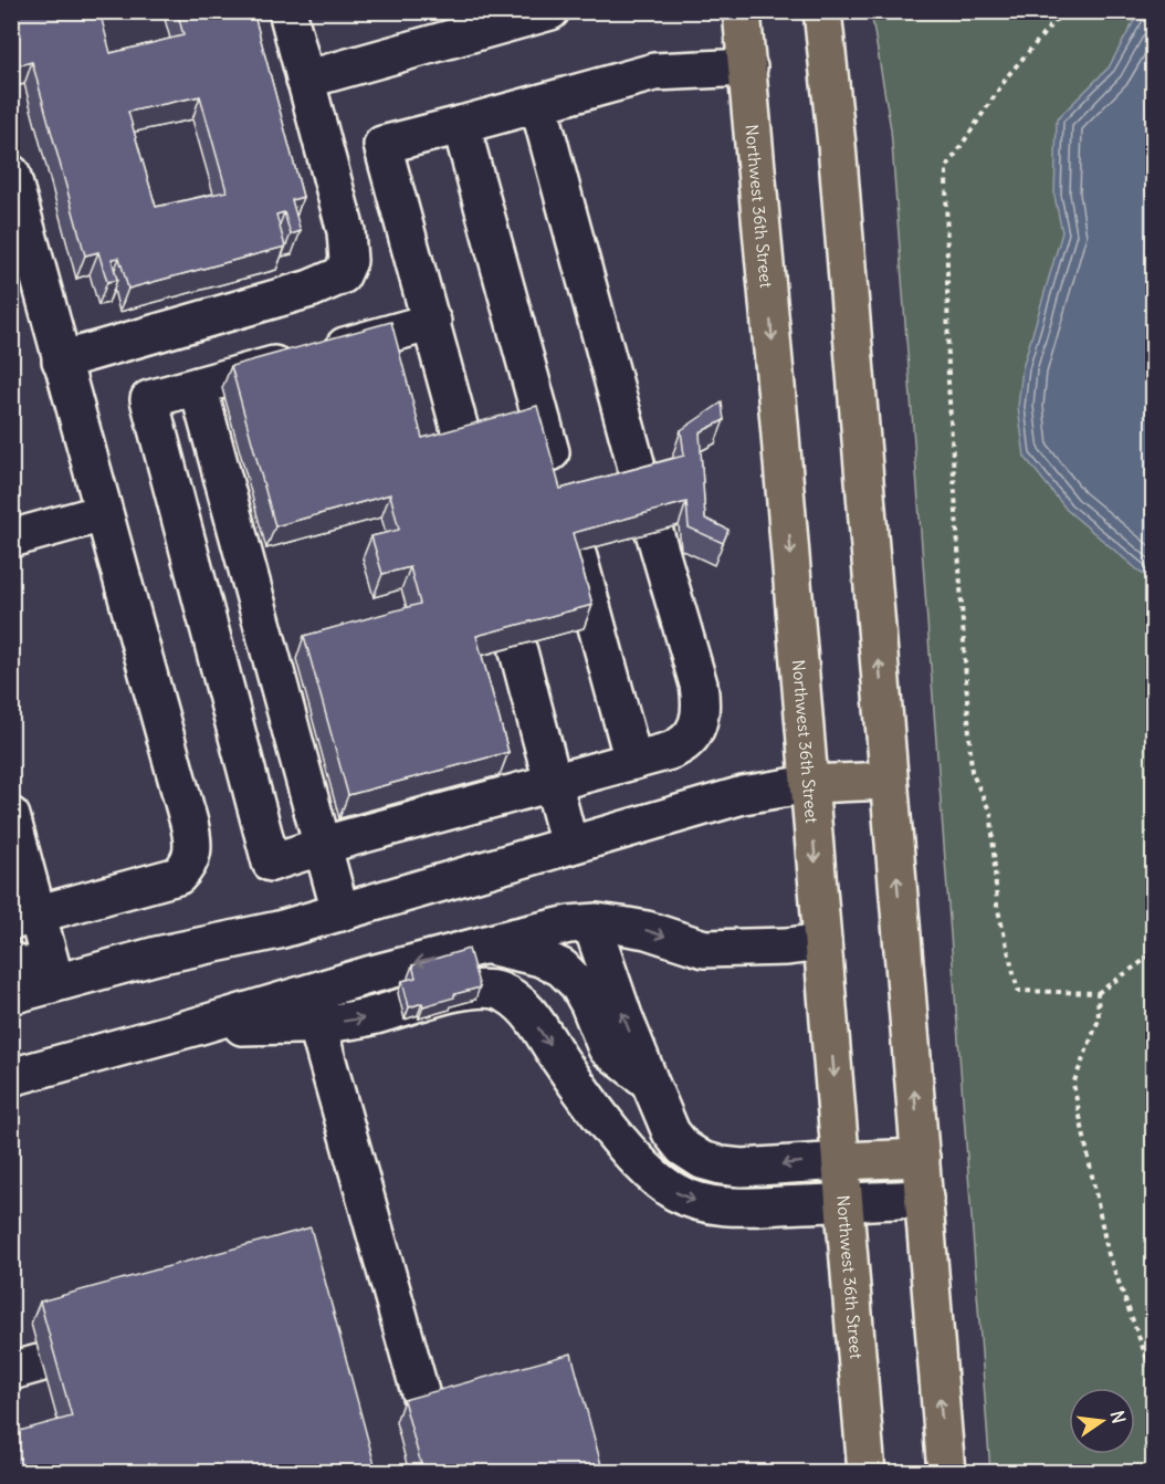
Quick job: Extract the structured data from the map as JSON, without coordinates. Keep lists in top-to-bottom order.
{
  "streets": {
    "main road": ["Northwest 36th Street"]
  },
  "north": "right"
}
